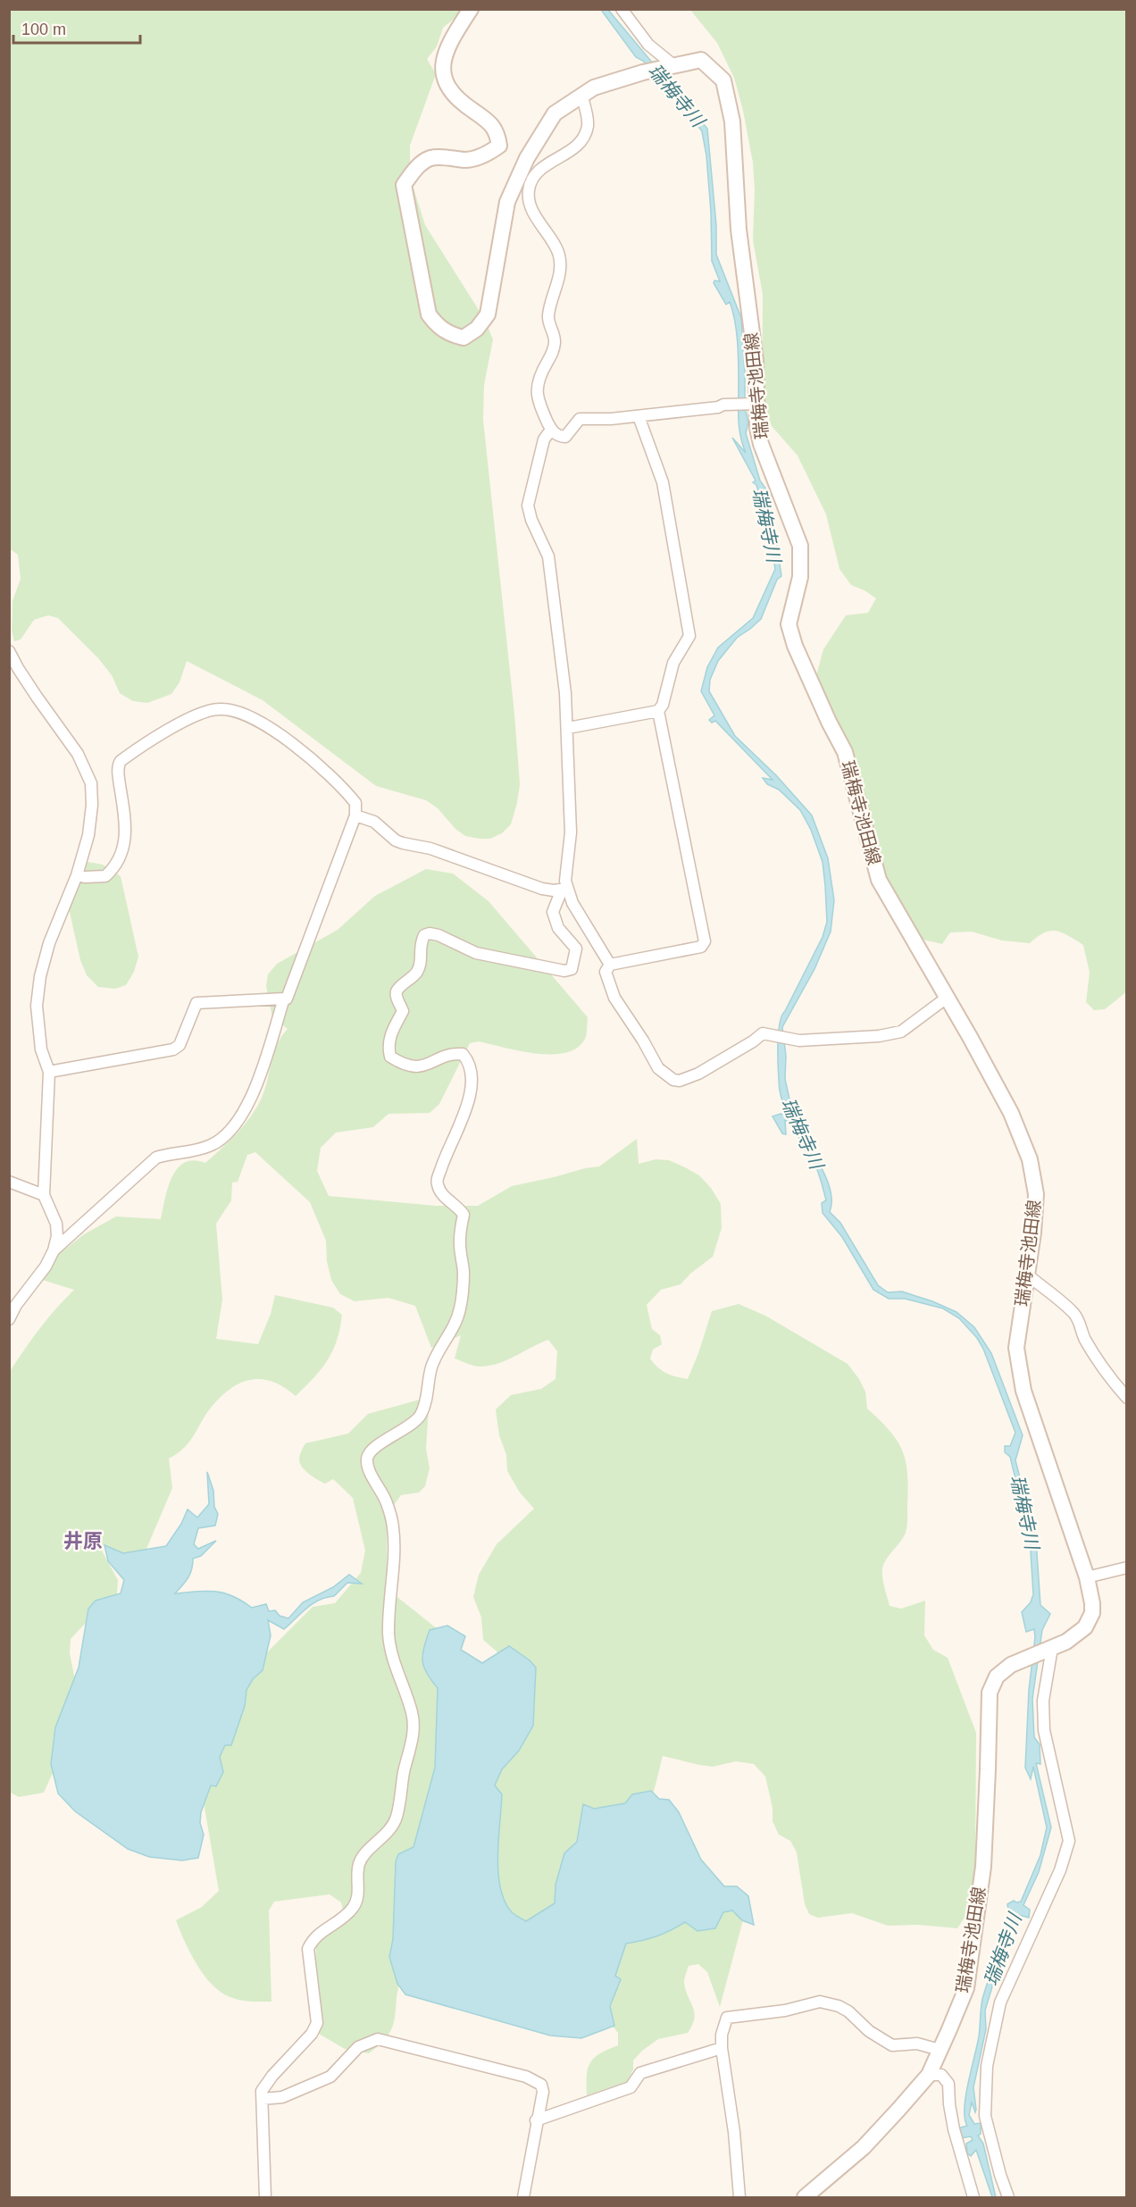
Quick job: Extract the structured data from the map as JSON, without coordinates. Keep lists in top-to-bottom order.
{
  "streets": {
    "main road": ["瑞梅寺池田線"]
  },
  "districts": ["井原"],
  "water": ["瑞梅寺川"],
  "scale_bar": "100 m"
}
